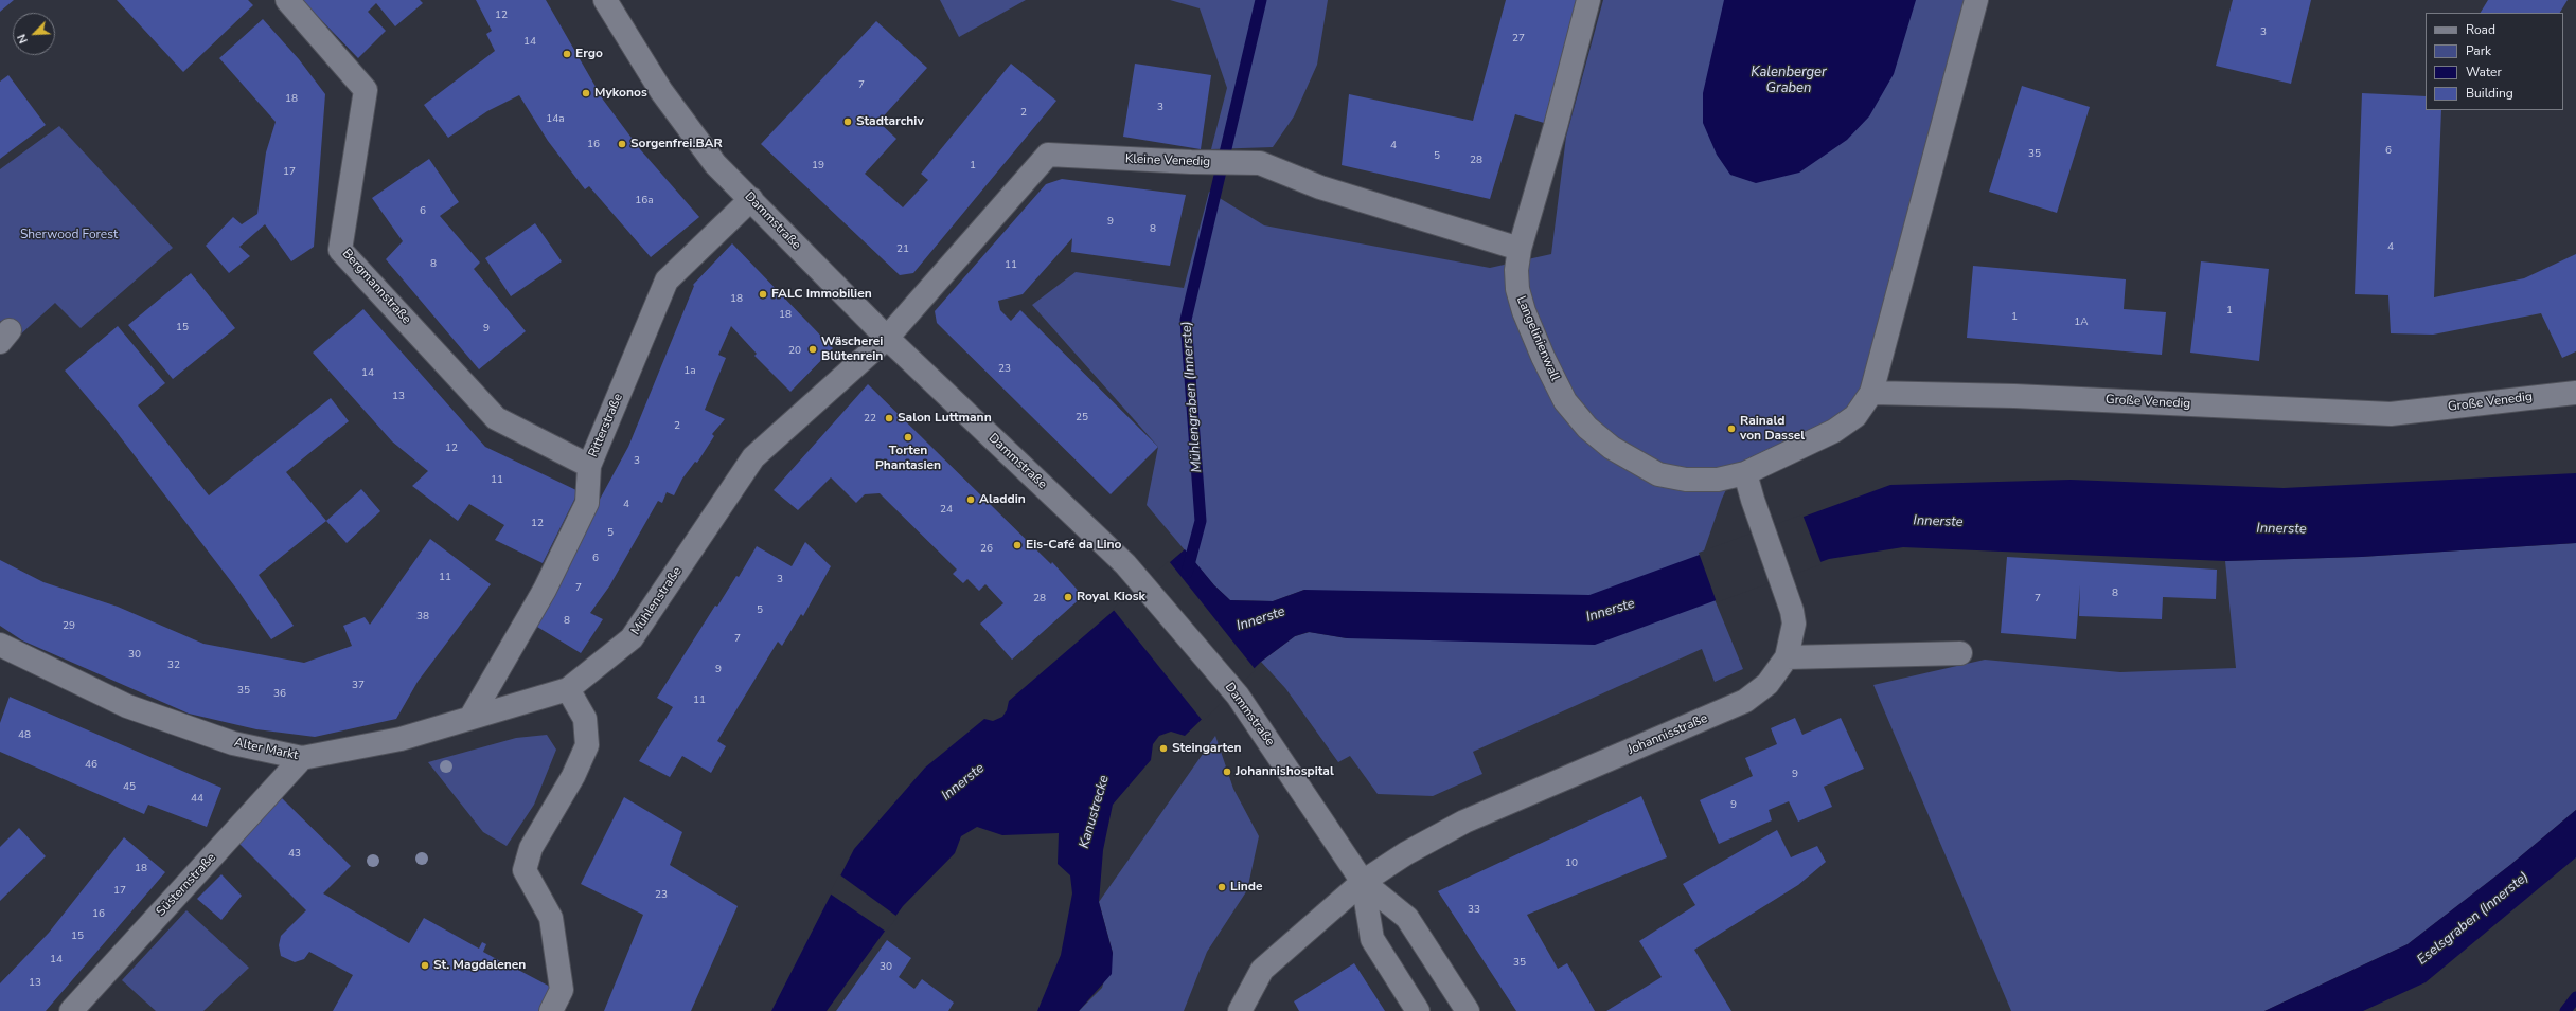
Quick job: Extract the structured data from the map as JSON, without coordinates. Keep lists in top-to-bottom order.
{
  "streets": {
    "street": [
      "Kleine Venedig",
      "Dammstraße",
      "Bergmannstraße",
      "Langelinienwall",
      "Große Venedig",
      "Ritterstraße",
      "Mühlenstraße",
      "Johannisstraße",
      "Alter Markt",
      "Süsternstraße"
    ]
  },
  "crossings": [
    ["Kleine Venedig", "Dammstraße"],
    ["Kleine Venedig", "Langelinienwall"],
    ["Kleine Venedig", "Mühlenstraße"],
    ["Dammstraße", "Ritterstraße"],
    ["Dammstraße", "Mühlenstraße"],
    ["Dammstraße", "Johannisstraße"],
    ["Bergmannstraße", "Ritterstraße"],
    ["Langelinienwall", "Johannisstraße"],
    ["Ritterstraße", "Alter Markt"],
    ["Mühlenstraße", "Alter Markt"],
    ["Alter Markt", "Süsternstraße"]
  ],
  "water": [
    "Kalenberger Graben",
    "Mühlengraben (Innerste)",
    "Innerste",
    "Kanustrecke",
    "Eselsgraben (Innerste)"
  ],
  "parks": ["Sherwood Forest"],
  "places": [
    "Ergo",
    "Mykonos",
    "Stadtarchiv",
    "Sorgenfrei.BAR",
    "FALC Immobilien",
    "Wäscherei Blütenrein",
    "Salon Luttmann",
    "Rainald von Dassel",
    "Torten Phantasien",
    "Aladdin",
    "Eis-Café da Lino",
    "Royal Kiosk",
    "Steingarten",
    "Johannishospital",
    "Linde",
    "St. Magdalenen"
  ],
  "house_numbers": [
    "12",
    "3",
    "27",
    "14",
    "7",
    "18",
    "3",
    "2",
    "14a",
    "16",
    "4",
    "6",
    "35",
    "5",
    "28",
    "19",
    "1",
    "17",
    "16a",
    "6",
    "9",
    "8",
    "4",
    "21",
    "8",
    "11",
    "18",
    "1",
    "18",
    "1",
    "1A",
    "15",
    "9",
    "20",
    "23",
    "1a",
    "14",
    "13",
    "25",
    "22",
    "2",
    "12",
    "3",
    "11",
    "4",
    "24",
    "12",
    "5",
    "26",
    "6",
    "11",
    "3",
    "7",
    "8",
    "28",
    "7",
    "5",
    "38",
    "8",
    "29",
    "7",
    "30",
    "32",
    "9",
    "37",
    "35",
    "36",
    "11",
    "48",
    "46",
    "9",
    "45",
    "44",
    "9",
    "43",
    "10",
    "18",
    "17",
    "23",
    "33",
    "16",
    "15",
    "14",
    "35",
    "30",
    "13"
  ],
  "legend": [
    "Road",
    "Park",
    "Water",
    "Building"
  ],
  "north": "bottom left"
}
